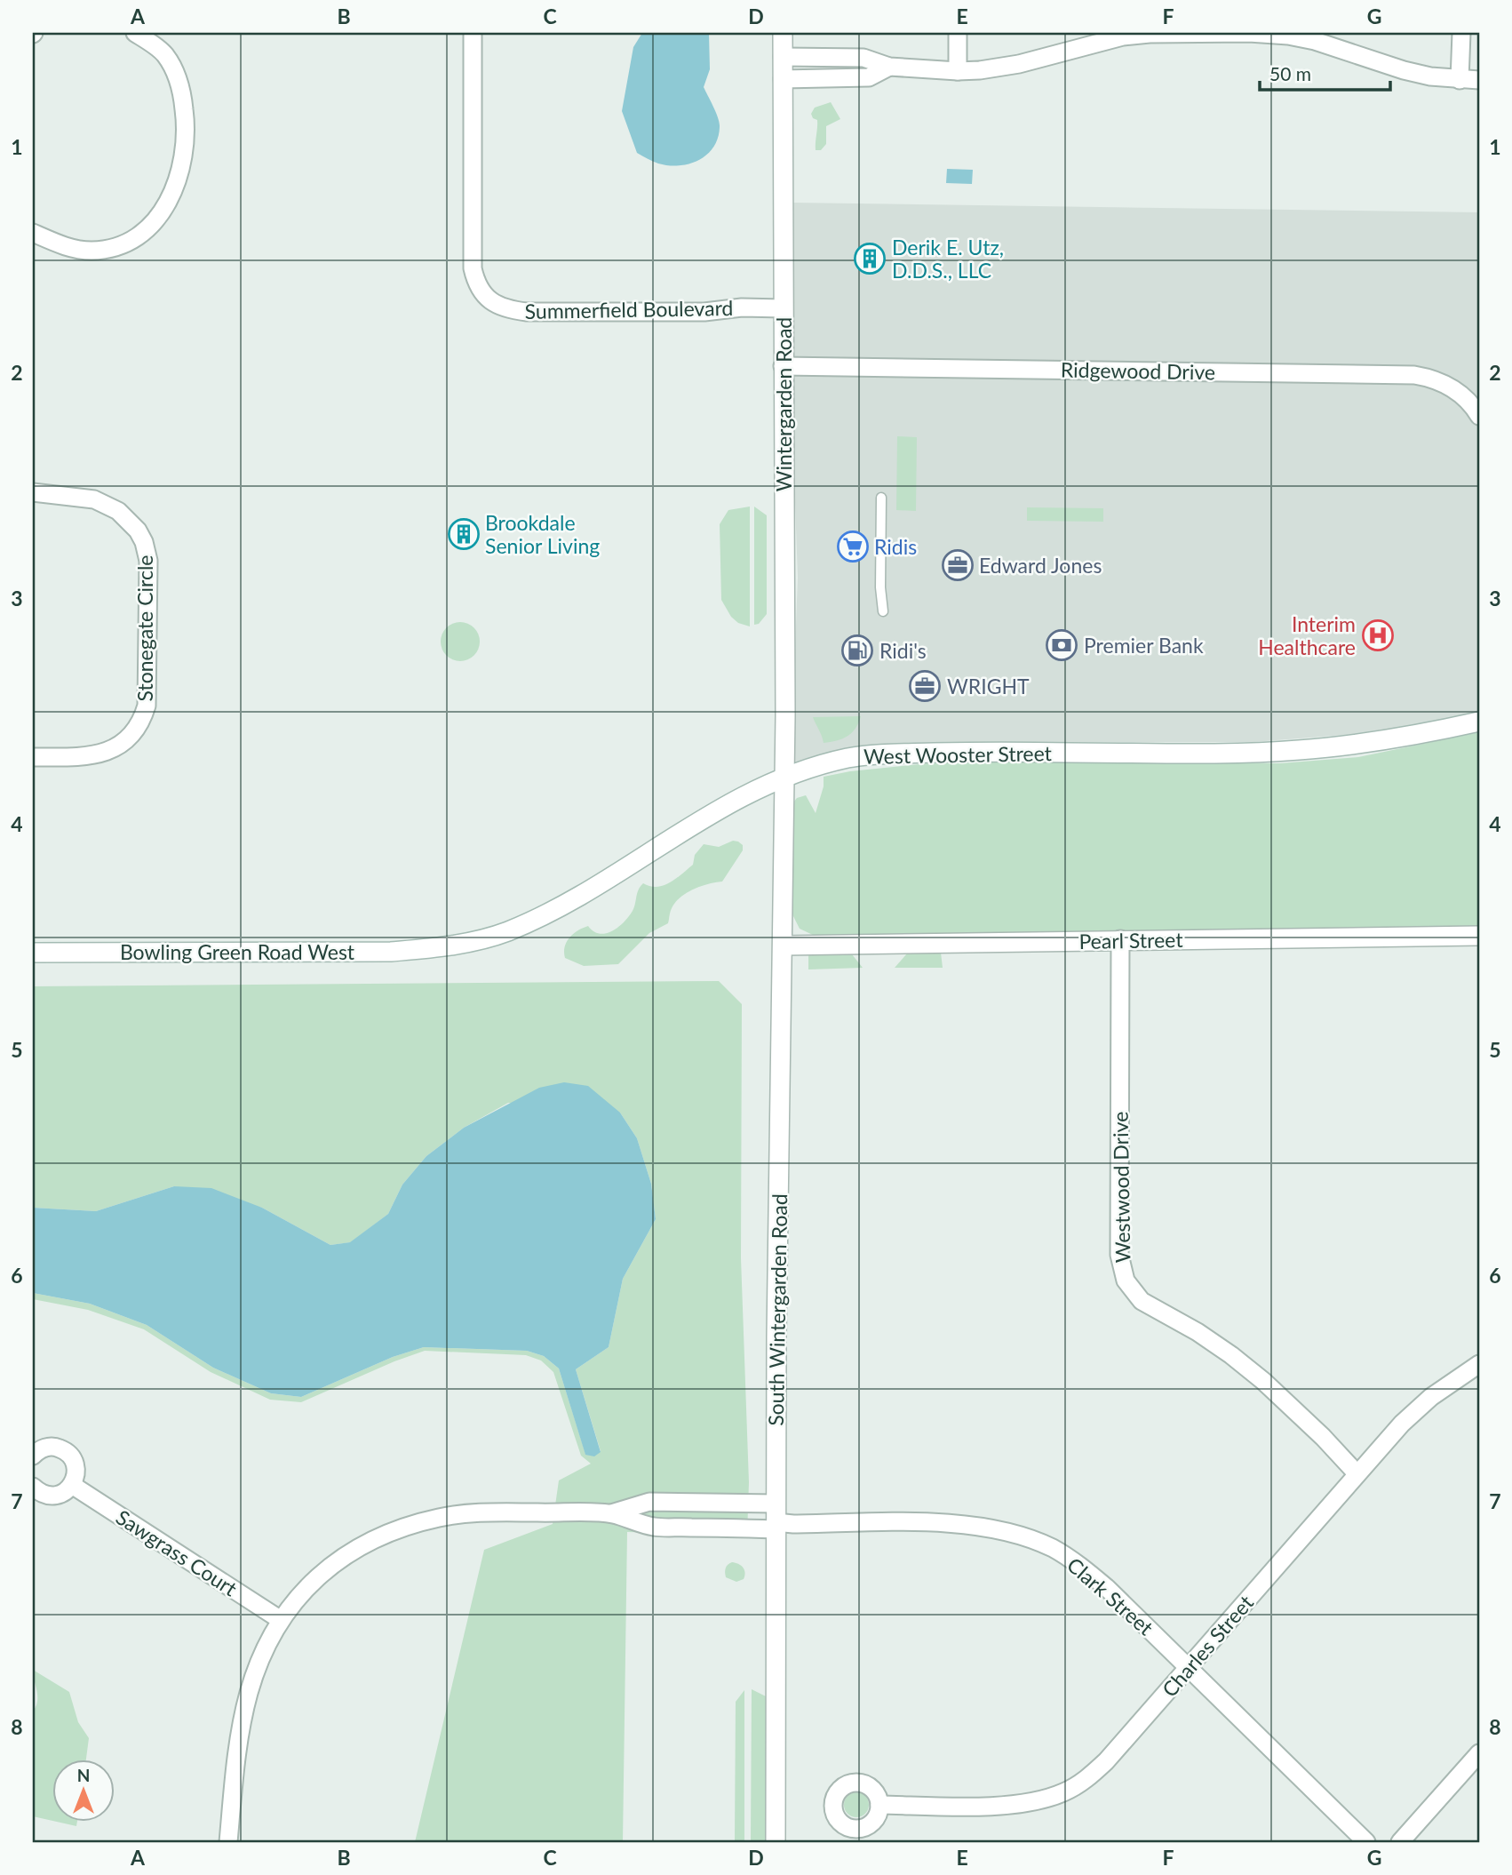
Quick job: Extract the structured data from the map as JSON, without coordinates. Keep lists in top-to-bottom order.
{
  "streets": {
    "street": [
      "Summerfield Boulevard",
      "Ridgewood Drive",
      "Wintergarden Road",
      "Stonegate Circle",
      "West Wooster Street",
      "Pearl Street",
      "Bowling Green Road West",
      "Westwood Drive",
      "South Wintergarden Road",
      "Sawgrass Court",
      "Clark Street",
      "Charles Street"
    ]
  },
  "crossings": [
    ["Summerfield Boulevard", "Wintergarden Road"],
    ["Ridgewood Drive", "Wintergarden Road"],
    ["Wintergarden Road", "West Wooster Street"],
    ["Wintergarden Road", "South Wintergarden Road"],
    ["West Wooster Street", "Bowling Green Road West"],
    ["West Wooster Street", "South Wintergarden Road"],
    ["Pearl Street", "Westwood Drive"],
    ["Pearl Street", "South Wintergarden Road"],
    ["Westwood Drive", "Charles Street"],
    ["South Wintergarden Road", "Clark Street"],
    ["Clark Street", "Charles Street"]
  ],
  "places": {
    "building": ["Derik E. Utz, D.D.S., LLC", "Brookdale Senior Living"],
    "supermarket": ["Ridis"],
    "office": ["Edward Jones", "WRIGHT"],
    "hospital": ["Interim Healthcare"],
    "bank": ["Premier Bank"],
    "fuel station": ["Ridi's"]
  },
  "scale_bar": "50 m",
  "north": "top",
  "grid": {
    "columns": [
      "A",
      "B",
      "C",
      "D",
      "E",
      "F",
      "G"
    ],
    "rows": [
      "1",
      "2",
      "3",
      "4",
      "5",
      "6",
      "7",
      "8"
    ]
  }
}
